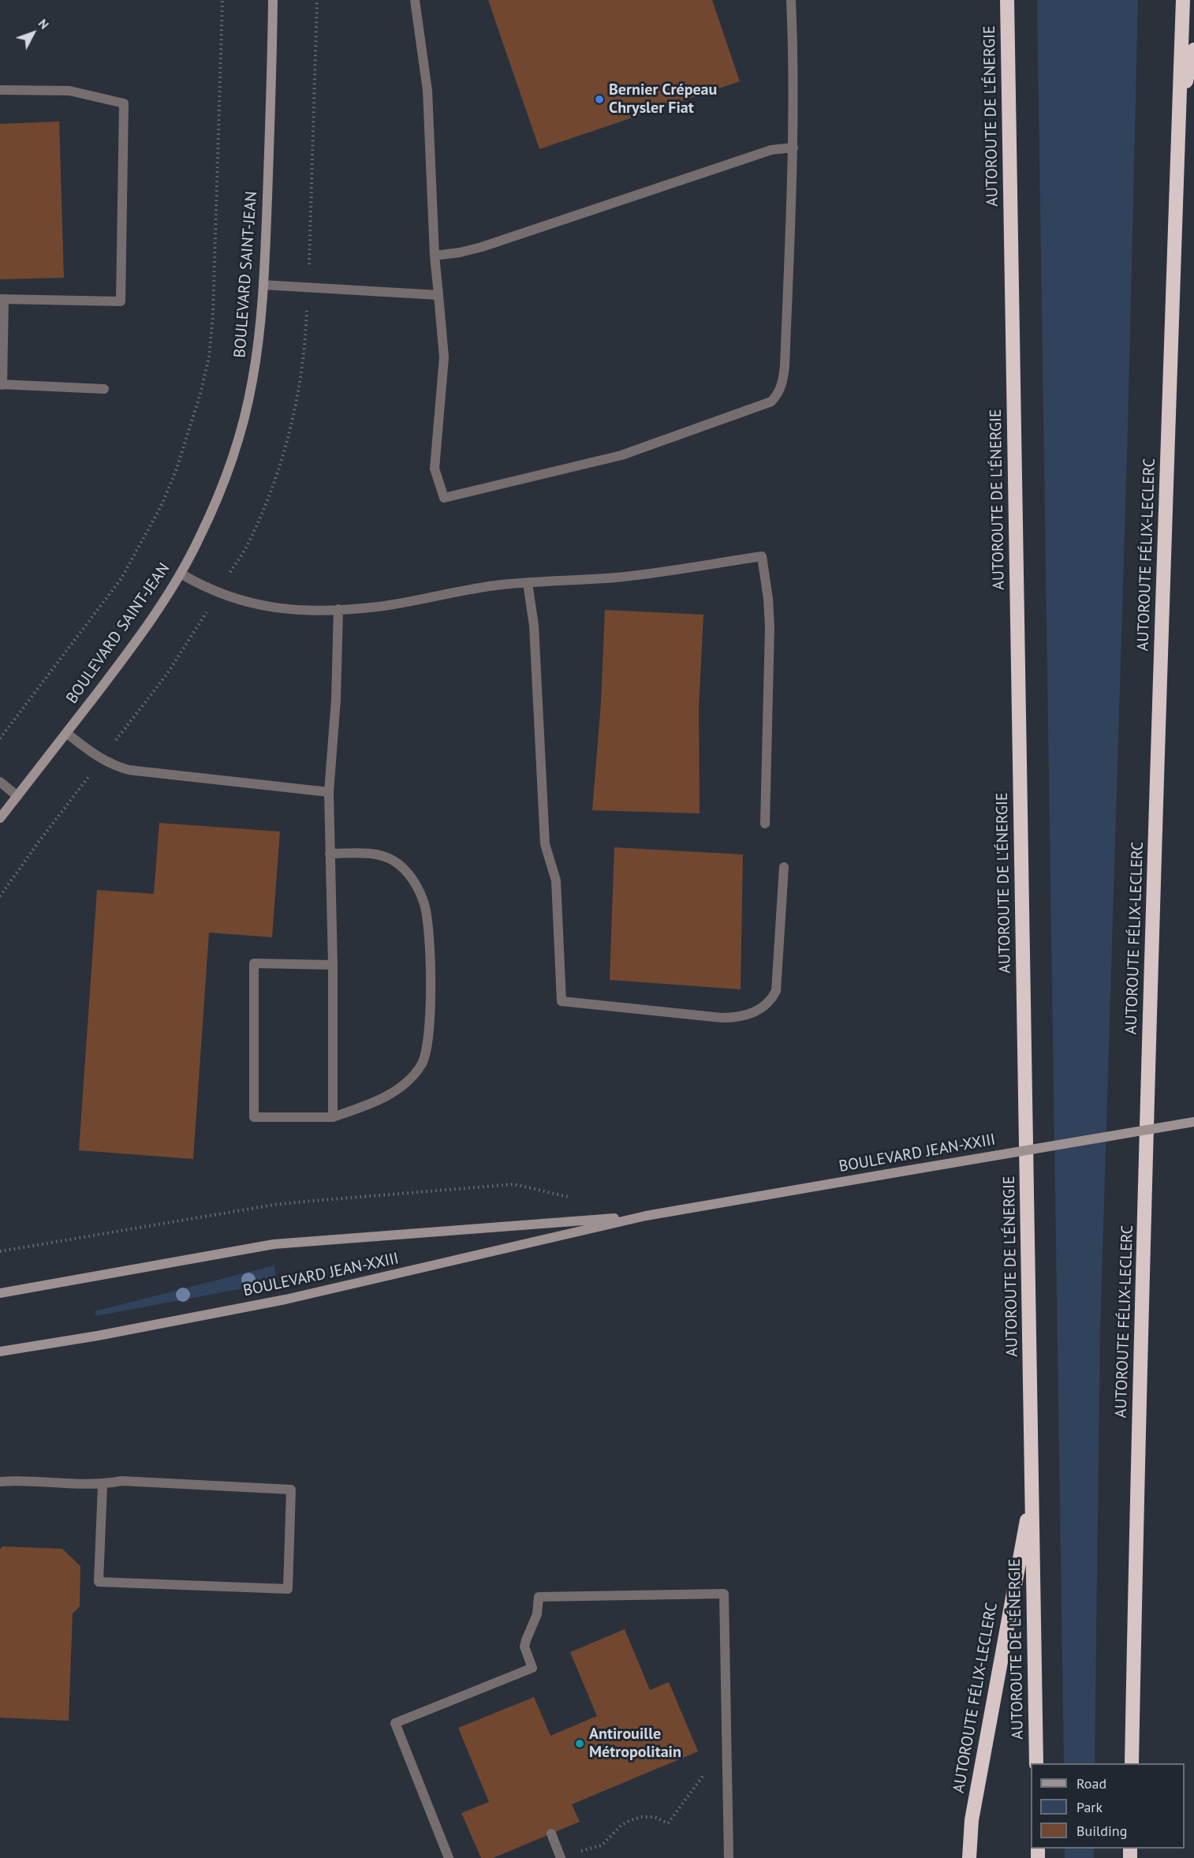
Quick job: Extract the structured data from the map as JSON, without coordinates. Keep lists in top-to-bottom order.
{
  "streets": {
    "highway": ["AUTOROUTE DE L'ÉNERGIE", "AUTOROUTE FÉLIX-LECLERC"],
    "street": ["BOULEVARD SAINT-JEAN", "BOULEVARD JEAN-XXIII"]
  },
  "crossings": [
    ["AUTOROUTE DE L'ÉNERGIE", "AUTOROUTE FÉLIX-LECLERC"]
  ],
  "places": ["Bernier Crépeau Chrysler Fiat", "Antirouille Métropolitain"],
  "legend": ["Road", "Park", "Building"],
  "north": "top right"
}
